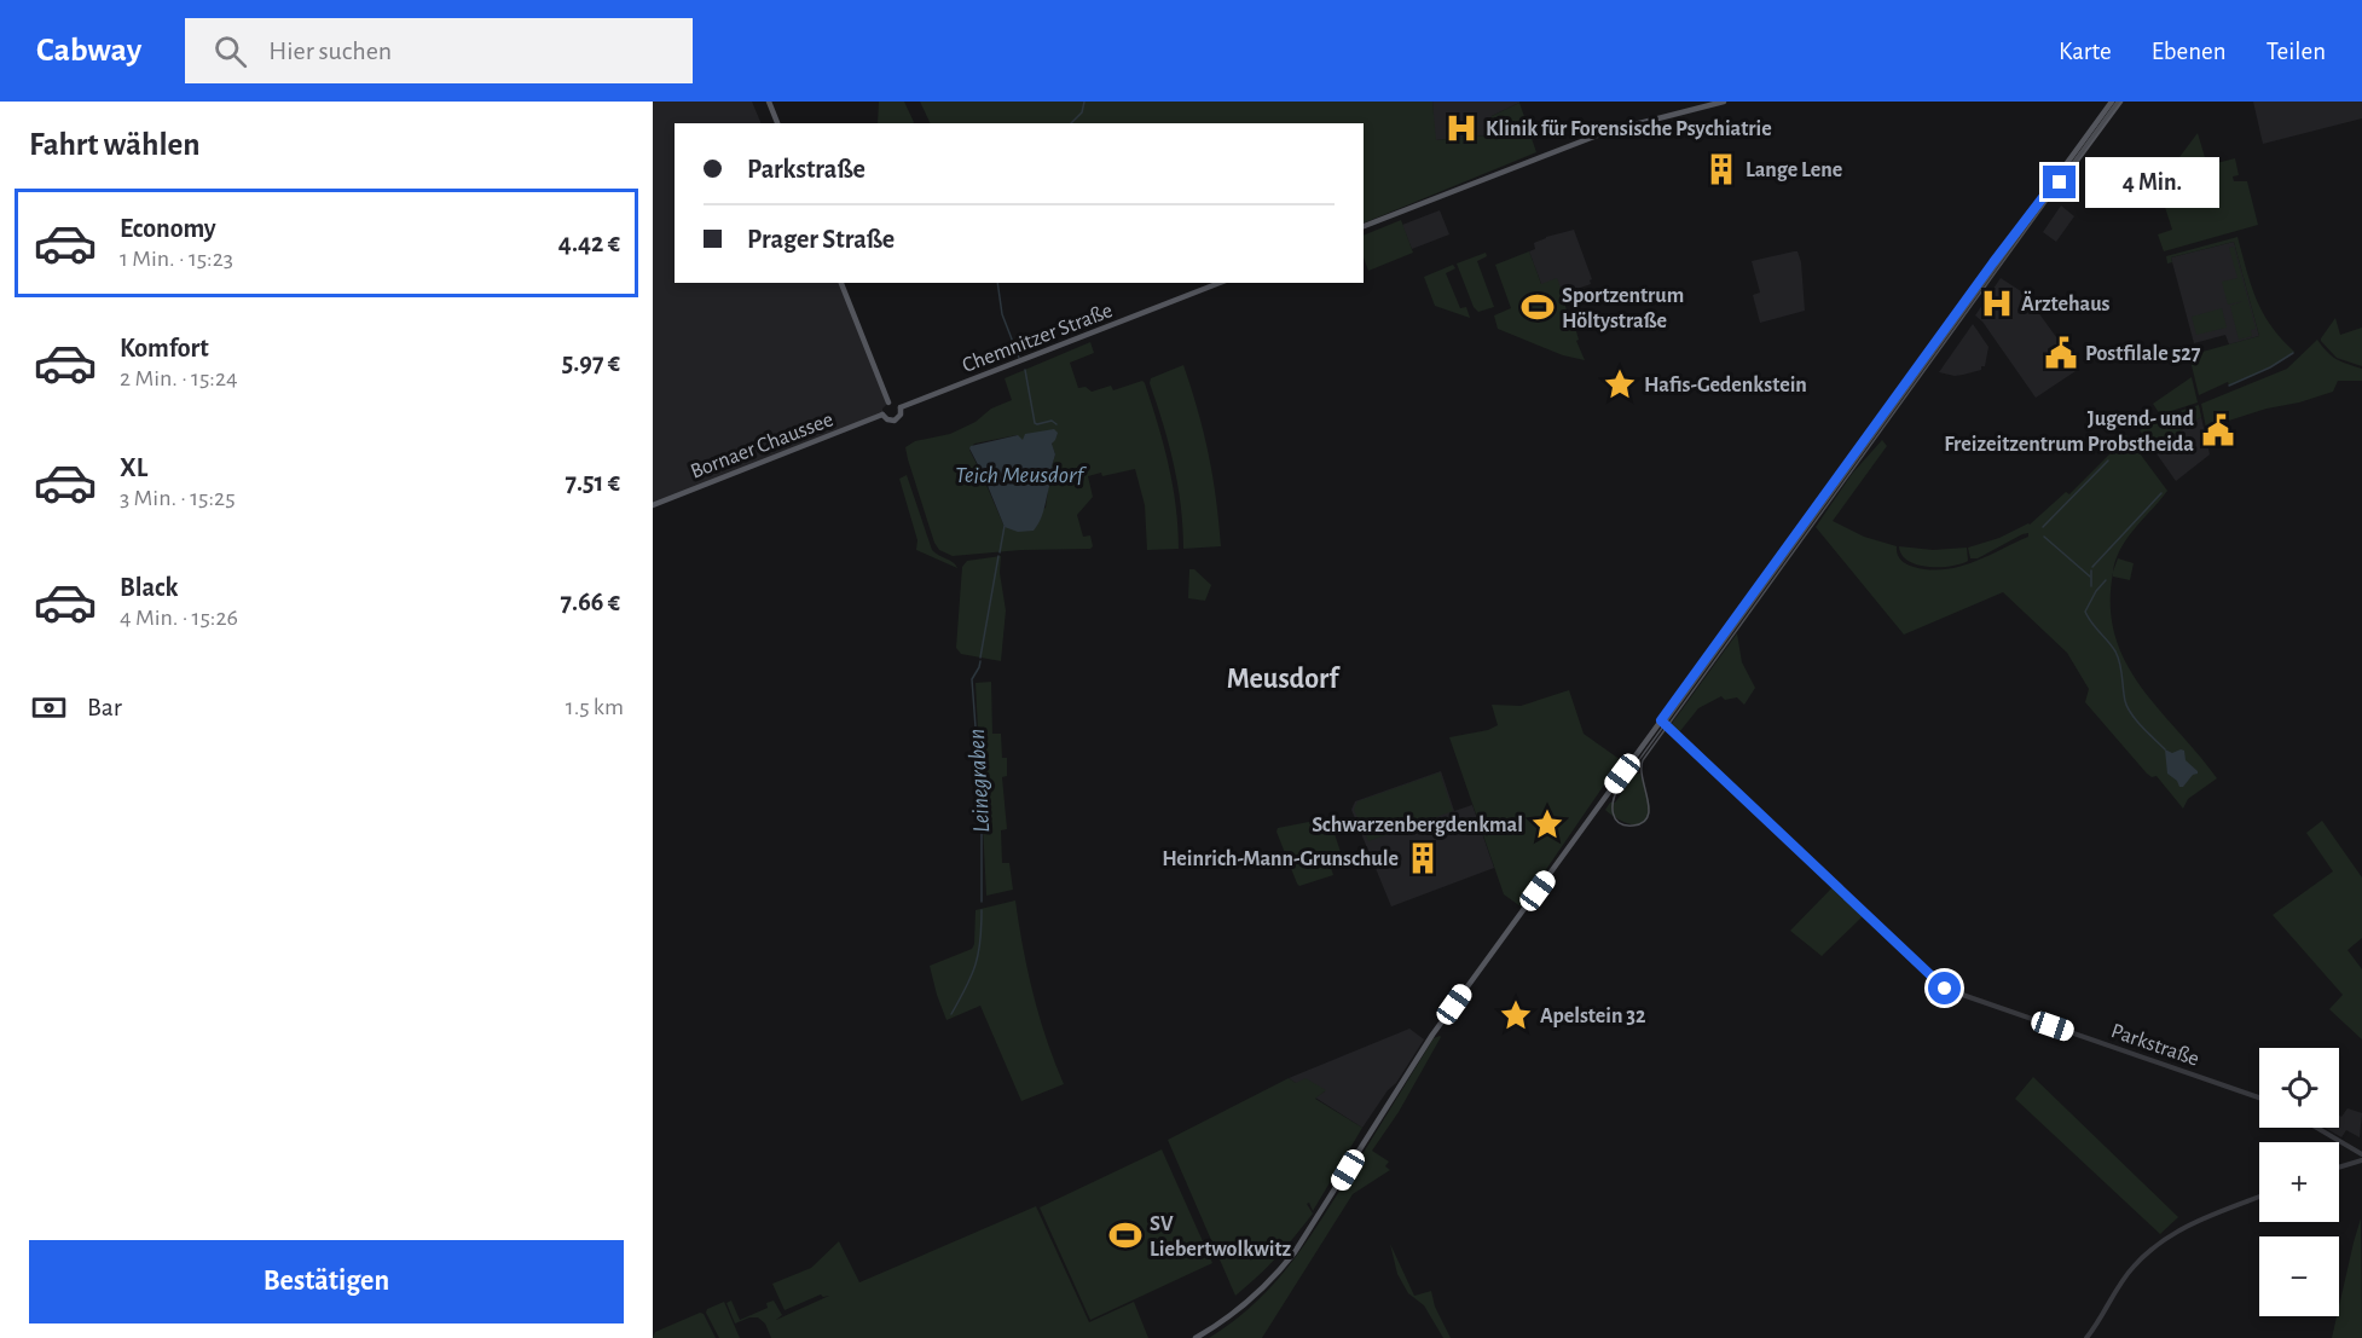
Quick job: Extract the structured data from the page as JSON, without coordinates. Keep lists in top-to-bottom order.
{
  "streets": {
    "main road": ["Chemnitzer Straße", "Bornaer Chaussee"],
    "street": ["Parkstraße"]
  },
  "crossings": [
    ["Chemnitzer Straße", "Bornaer Chaussee"]
  ],
  "districts": ["Meusdorf"],
  "water": ["Teich Meusdorf", "Leinegraben"],
  "places": {
    "hospital": ["Klinik für Forensische Psychiatrie", "Ärztehaus"],
    "building": ["Lange Lene", "Heinrich-Mann-Grunschule"],
    "sports": ["Sportzentrum Höltystraße", "SV Liebertwolkwitz"],
    "public building": ["Postfilale 527", "Jugend- und Freizeitzentrum Probstheida"],
    "place": ["Hafis-Gedenkstein", "Schwarzenbergdenkmal", "Apelstein 32"]
  },
  "page": {
    "header": "Cabway",
    "search": "Hier suchen",
    "nav": ["Karte", "Ebenen", "Teilen"],
    "heading": "Fahrt wählen",
    "banner": ["Parkstraße", "Prager Straße"],
    "bubble": "4 Min.",
    "list": [
      {
        "name": "Economy",
        "note": "1 Min. · 15:23",
        "value": "4.42 €"
      },
      {
        "name": "Komfort",
        "note": "2 Min. · 15:24",
        "value": "5.97 €"
      },
      {
        "name": "XL",
        "note": "3 Min. · 15:25",
        "value": "7.51 €"
      },
      {
        "name": "Black",
        "note": "4 Min. · 15:26",
        "value": "7.66 €"
      }
    ],
    "pay": ["Bar", "1.5 km"],
    "map_buttons": ["+", "−"],
    "buttons": "Bestätigen"
  }
}
